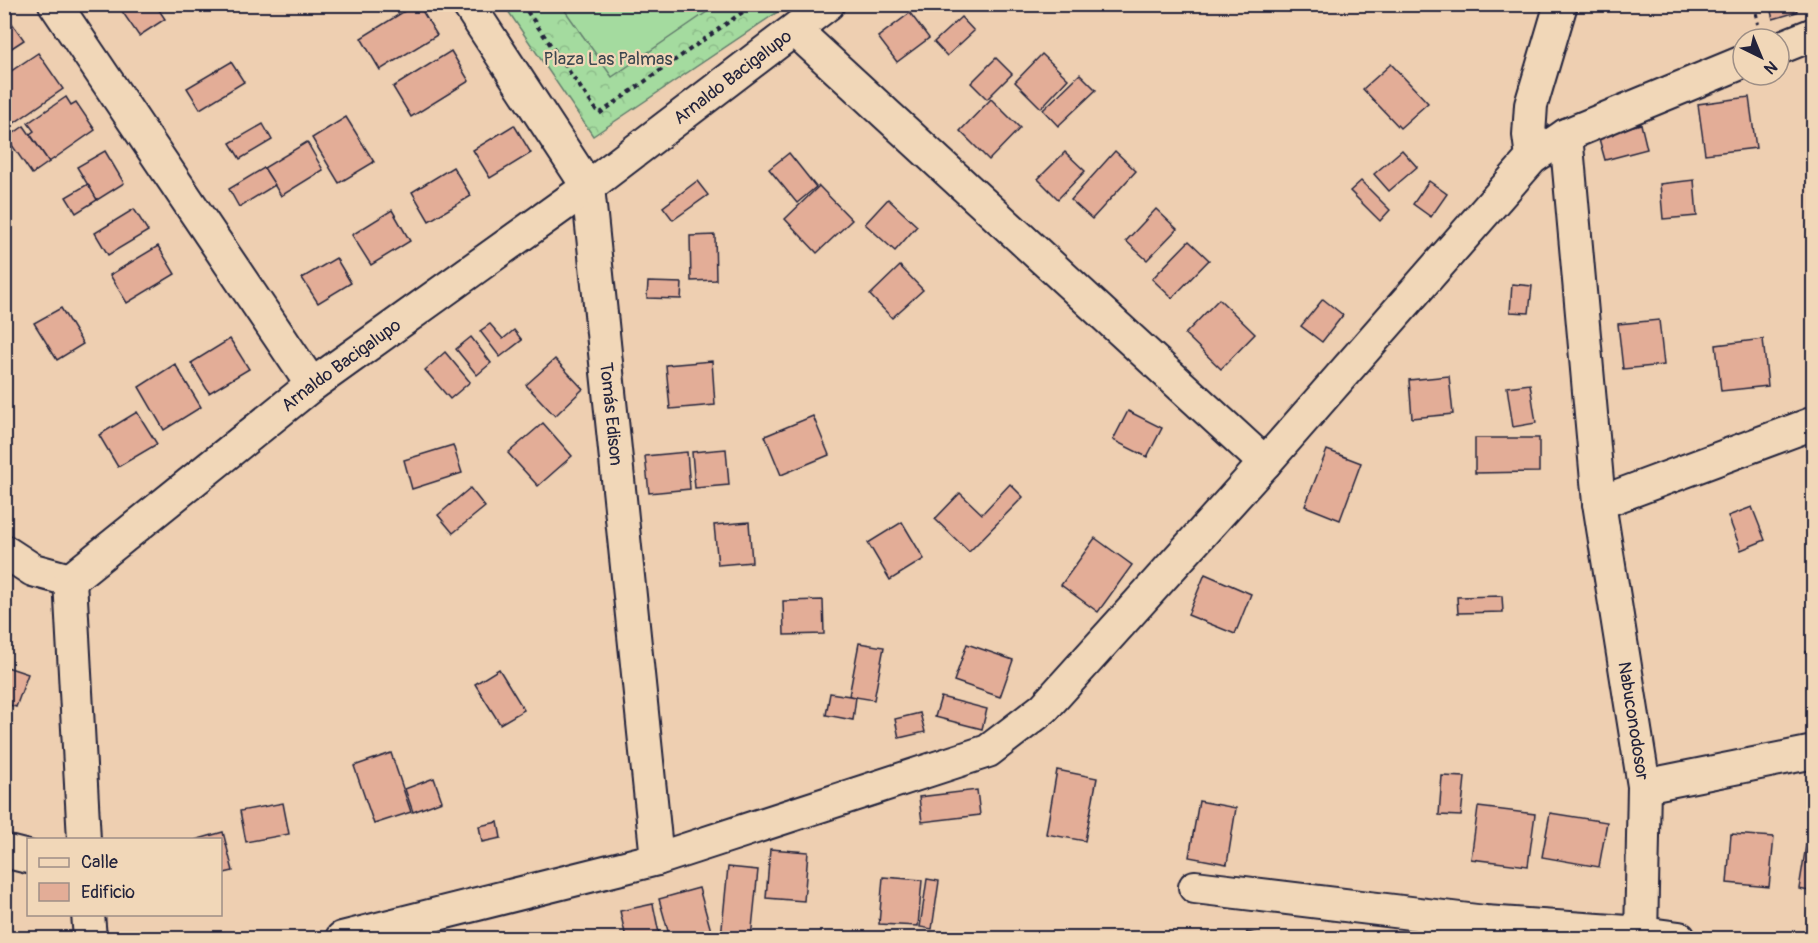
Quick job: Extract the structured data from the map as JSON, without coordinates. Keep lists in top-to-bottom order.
{
  "streets": {
    "street": ["Arnaldo Bacigalupo", "Tomás Edison", "Nabuconodosor"]
  },
  "crossings": [
    ["Arnaldo Bacigalupo", "Tomás Edison"]
  ],
  "parks": ["Plaza Las Palmas"],
  "legend": ["Calle", "Edificio"],
  "north": "bottom right"
}
